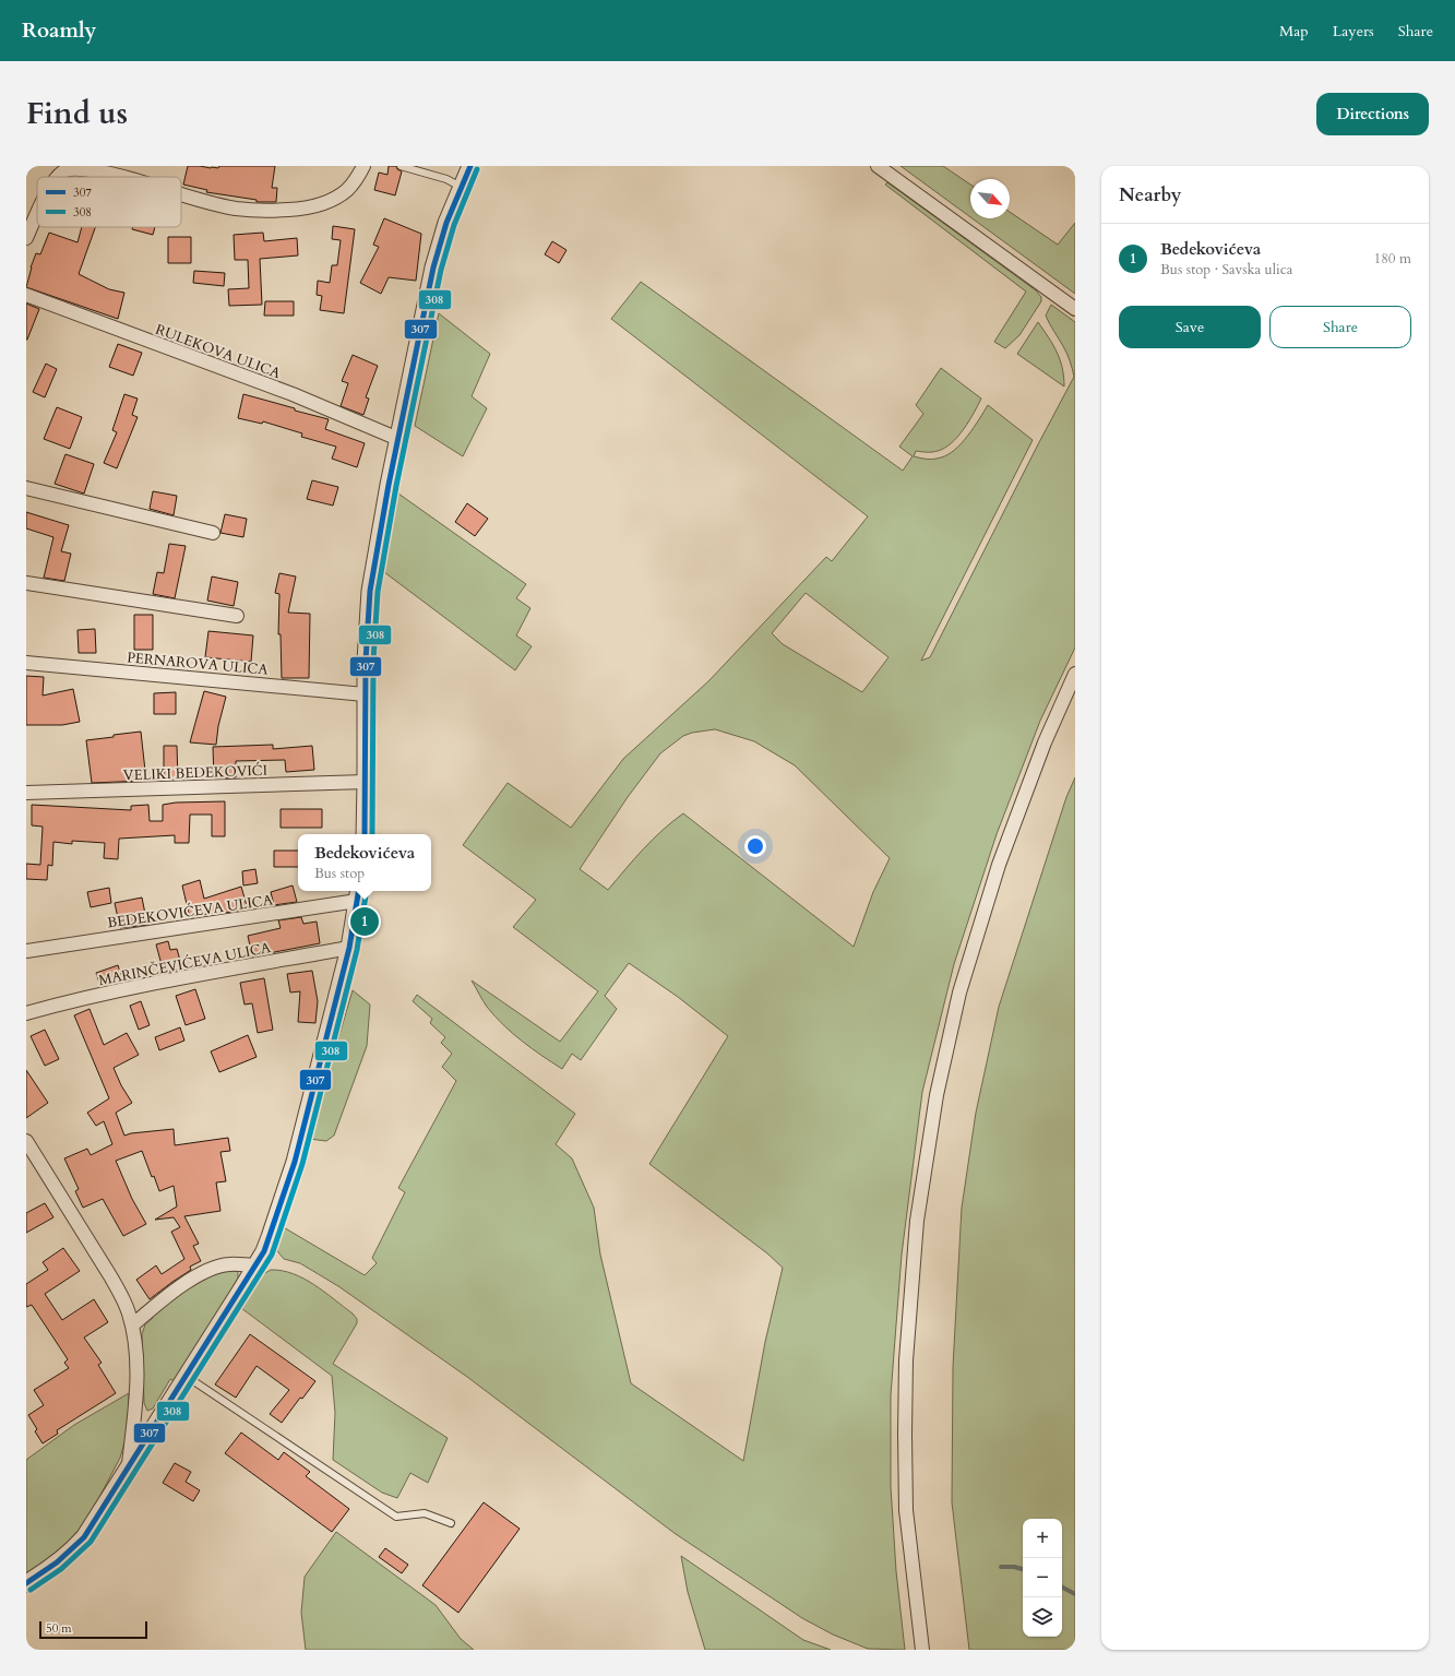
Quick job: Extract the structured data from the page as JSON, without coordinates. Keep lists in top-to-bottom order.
{
  "streets": {
    "street": [
      "RULEKOVA ULICA",
      "PERNAROVA ULICA",
      "VELIKI BEDEKOVIĆI",
      "BEDEKOVIĆEVA ULICA",
      "MARINČEVIĆEVA ULICA"
    ]
  },
  "lines": ["transit line 307", "transit line 308"],
  "legend": ["307", "308"],
  "scale_bar": "50 m",
  "north": "bottom right",
  "page": {
    "header": "Roamly",
    "nav": ["Map", "Layers", "Share"],
    "title": "Find us",
    "buttons": [
      "Directions",
      ["Save", "Share"]
    ],
    "heading": "Nearby",
    "list": [
      {
        "mark": "1",
        "name": "Bedekovićeva",
        "note": "Bus stop · Savska ulica",
        "value": "180 m"
      }
    ],
    "popup": ["Bedekovićeva", "Bus stop"],
    "pins": "1",
    "map_buttons": ["+", "−"],
    "scale": "50 m"
  }
}
